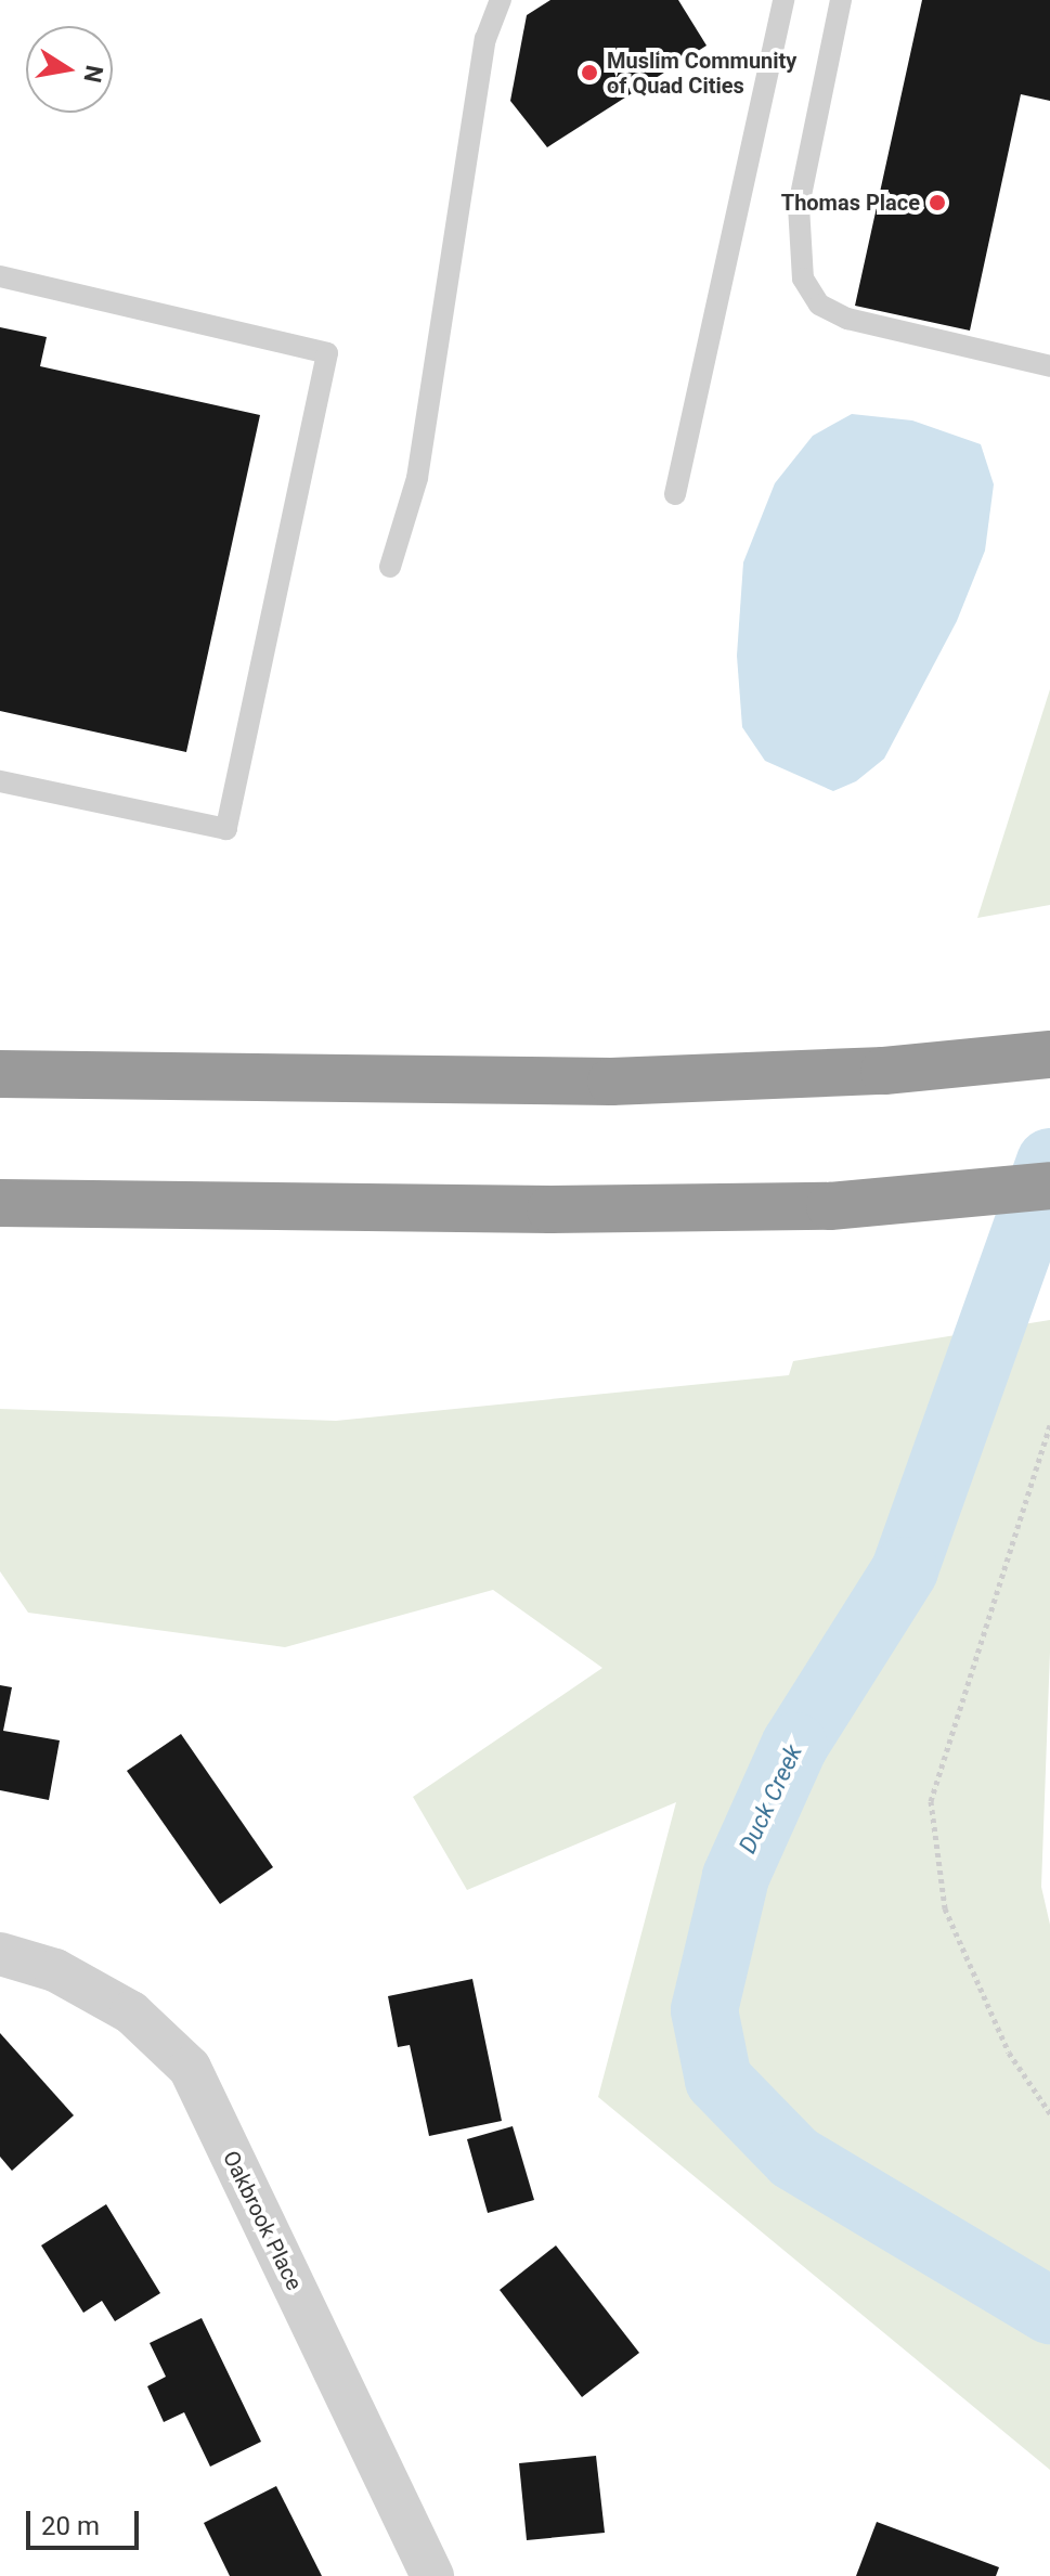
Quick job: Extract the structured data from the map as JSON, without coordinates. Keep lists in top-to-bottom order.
{
  "streets": {
    "street": ["Oakbrook Place"]
  },
  "water": ["Duck Creek"],
  "places": ["Muslim Community of Quad Cities", "Thomas Place"],
  "scale_bar": "20 m",
  "north": "right"
}
